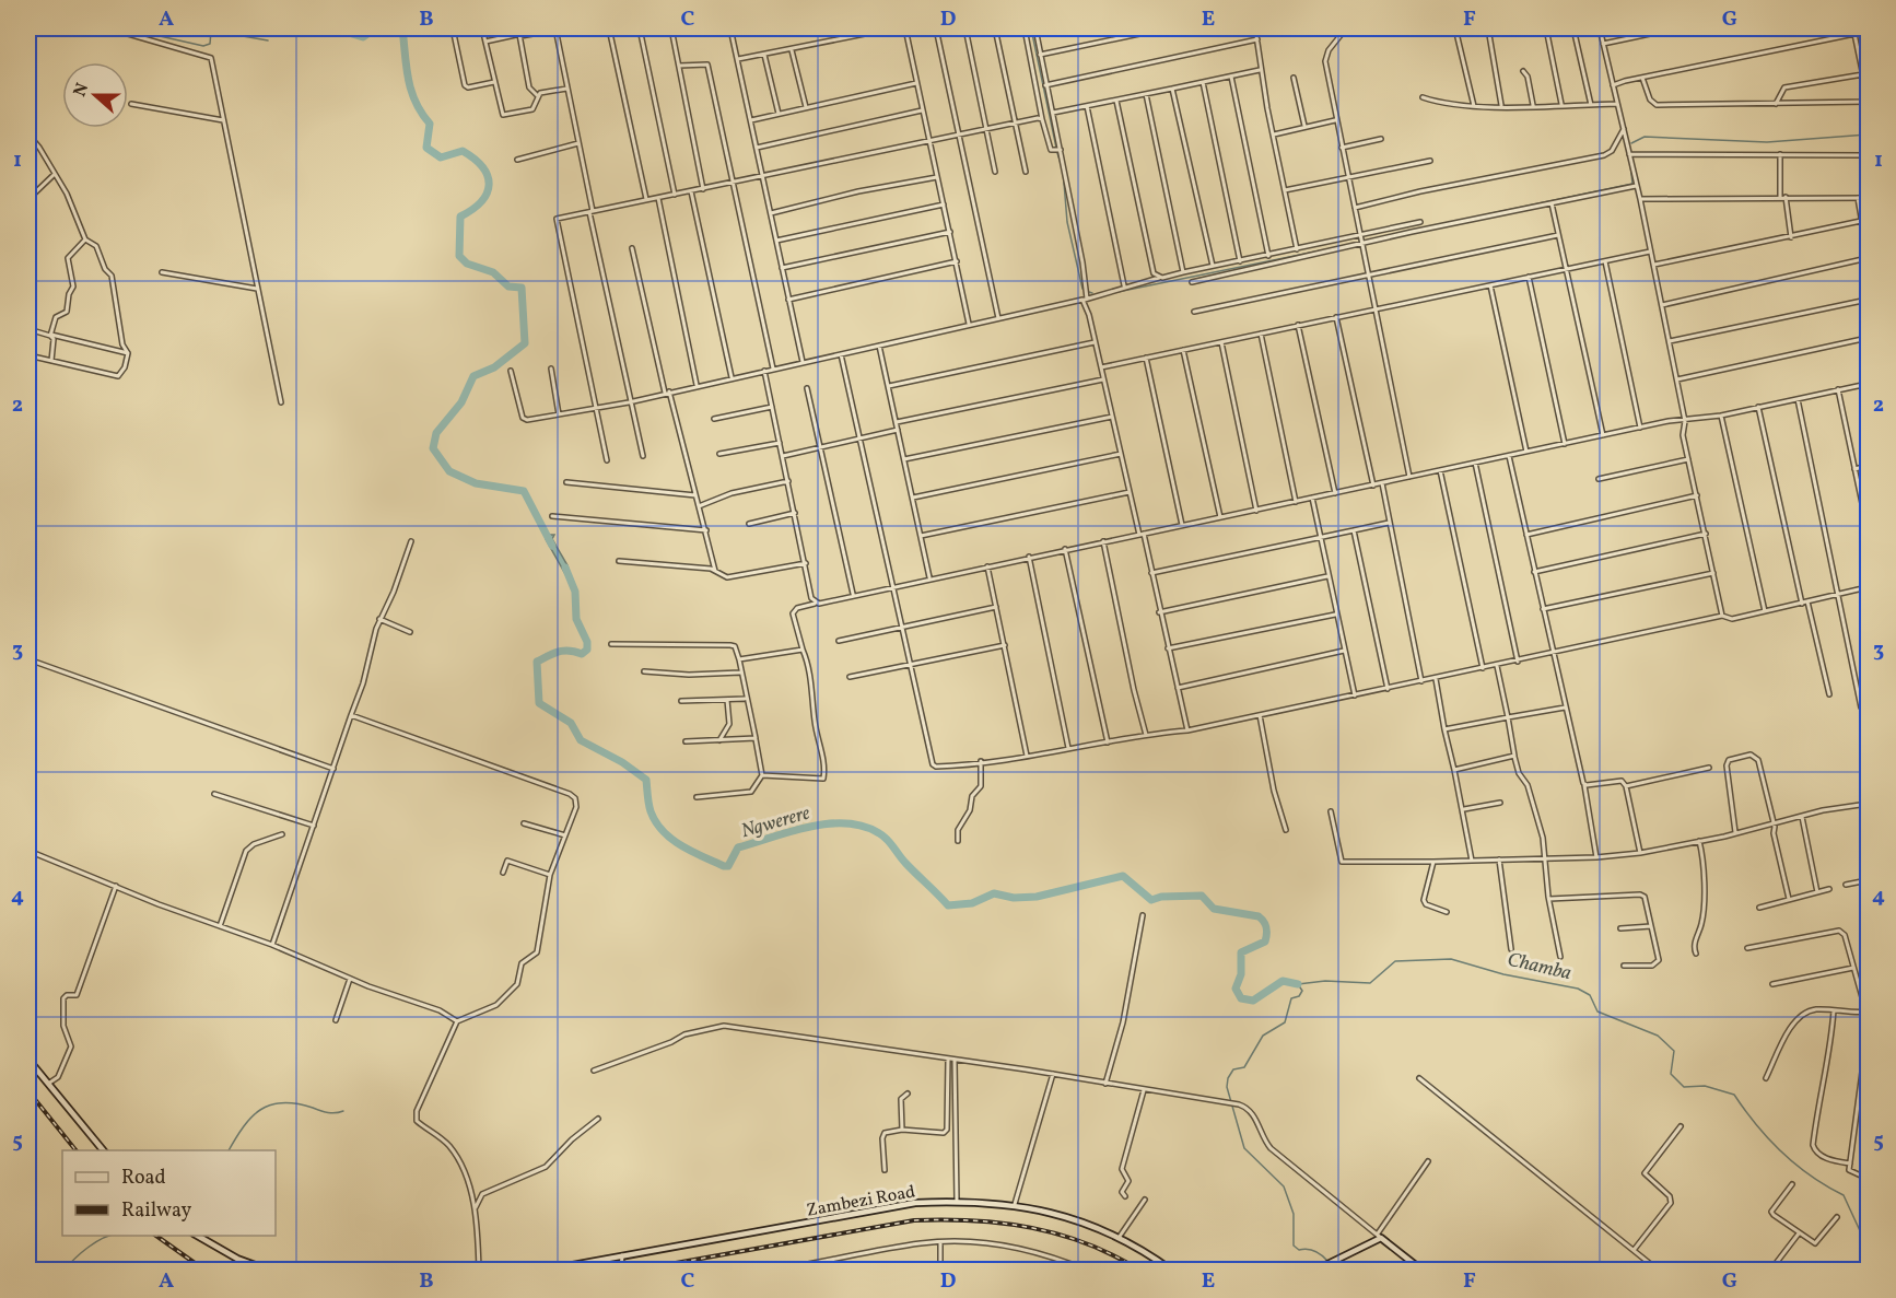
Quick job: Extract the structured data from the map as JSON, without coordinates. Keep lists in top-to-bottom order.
{
  "streets": {
    "main road": ["Zambezi Road"]
  },
  "water": ["Ngwerere", "Chamba"],
  "legend": ["Road", "Railway"],
  "north": "left",
  "grid": {
    "columns": [
      "A",
      "B",
      "C",
      "D",
      "E",
      "F",
      "G"
    ],
    "rows": [
      "1",
      "2",
      "3",
      "4",
      "5"
    ]
  }
}
